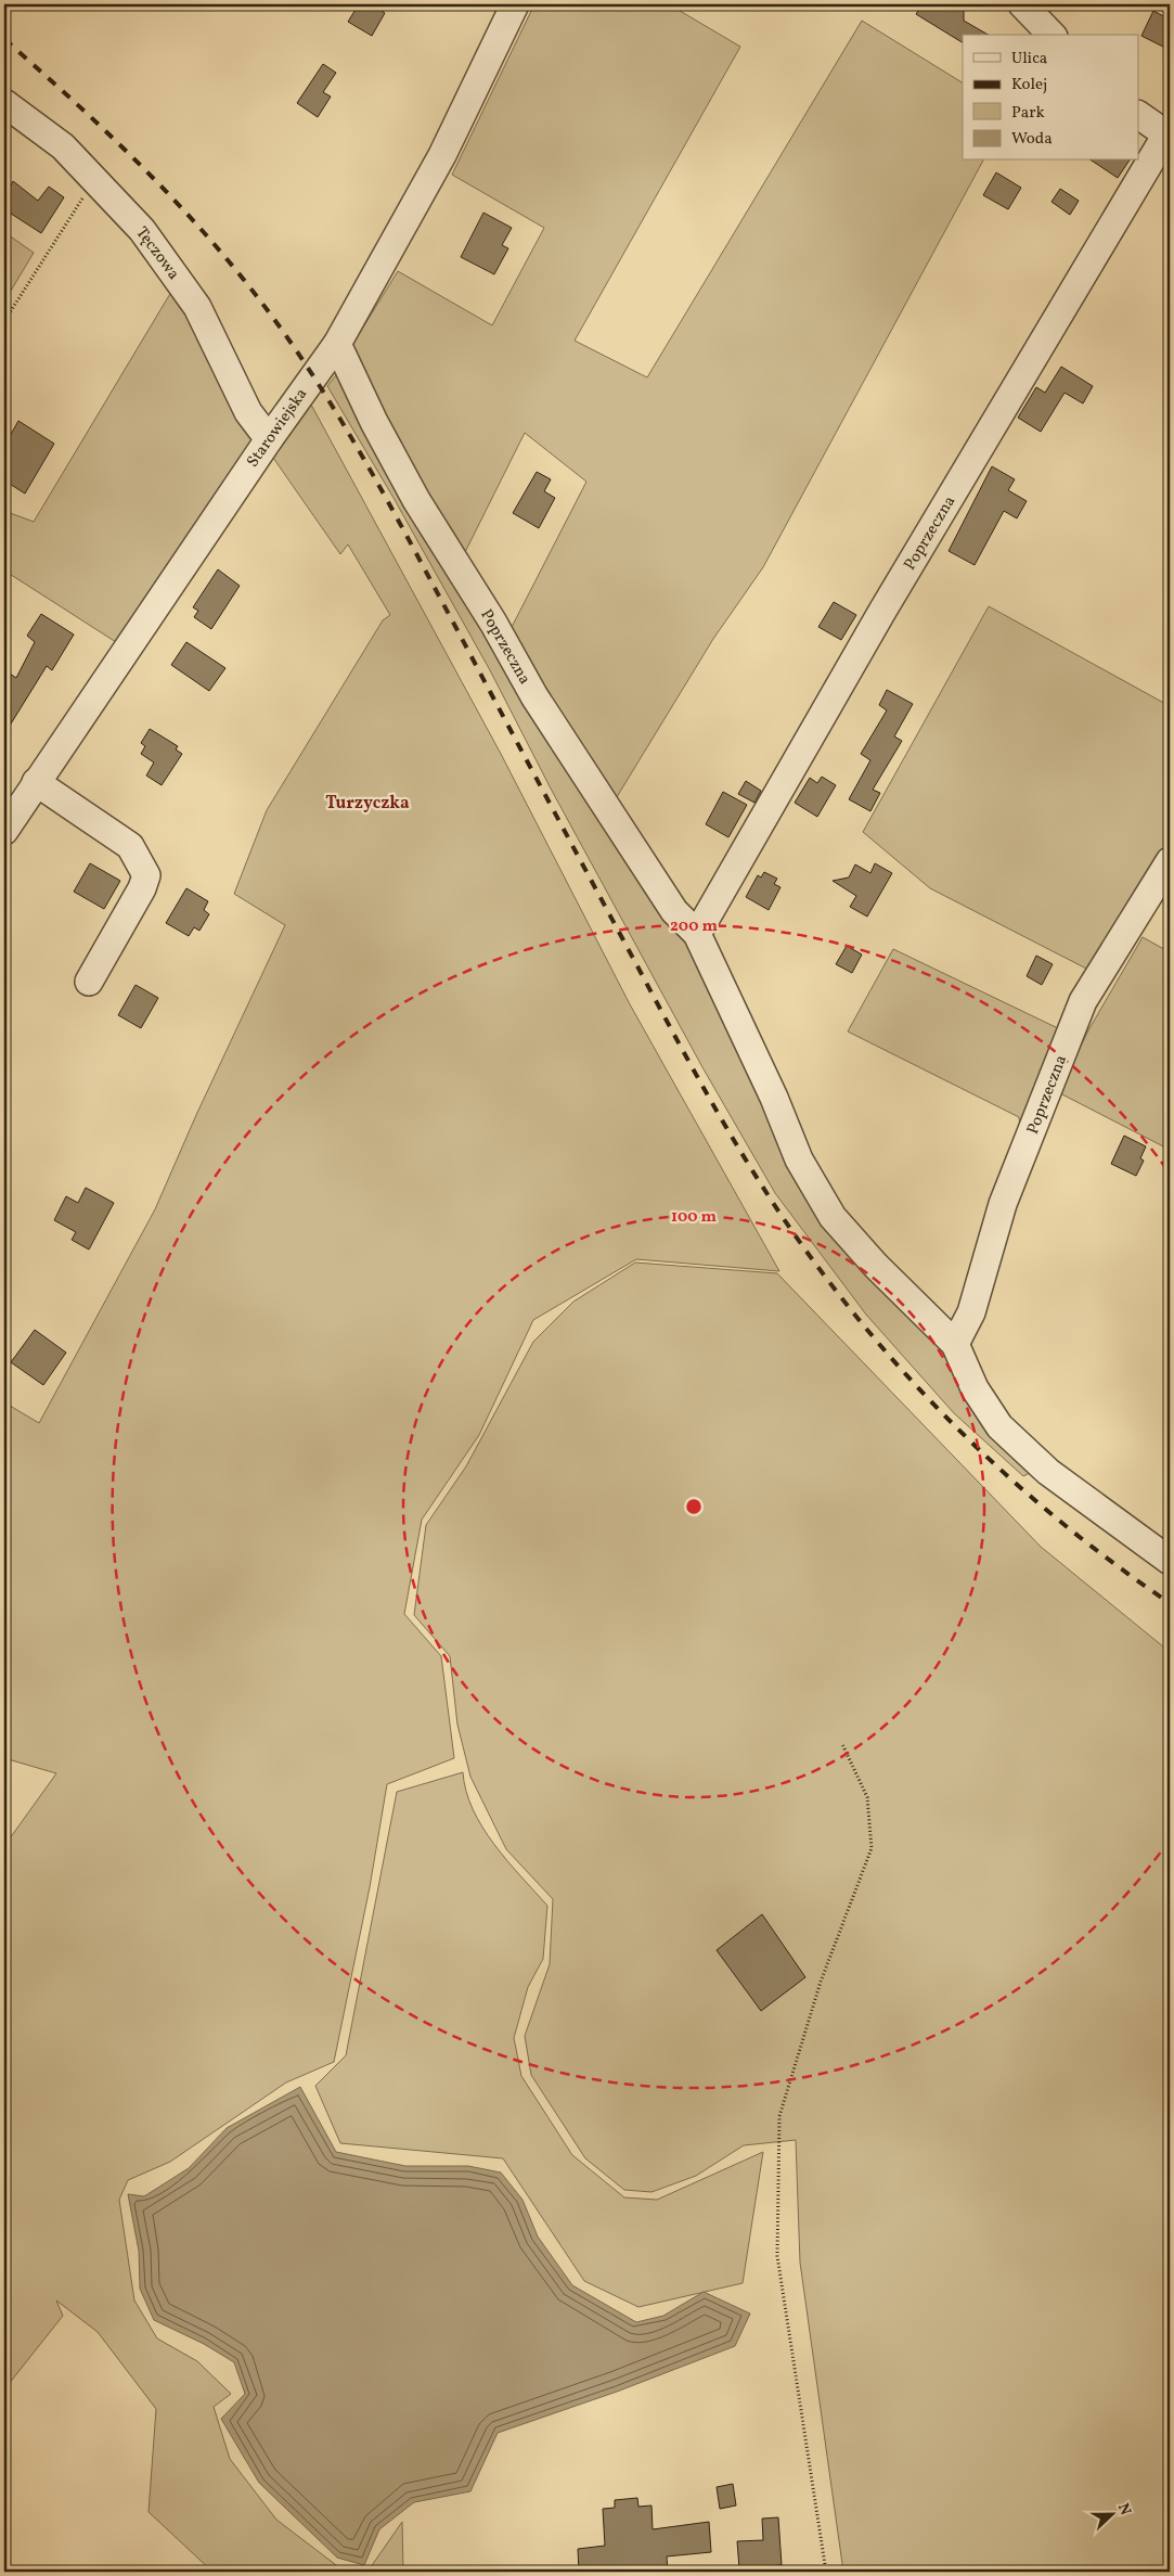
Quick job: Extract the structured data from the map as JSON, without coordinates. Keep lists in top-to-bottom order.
{
  "streets": {
    "street": ["Tęczowa", "Starowiejska", "Poprzeczna"]
  },
  "crossings": [
    ["Tęczowa", "Starowiejska"],
    ["Starowiejska", "Poprzeczna"]
  ],
  "districts": ["Turzyczka"],
  "legend": [
    "Ulica",
    "Kolej",
    "Park",
    "Woda"
  ],
  "north": "right",
  "rings": ["200 m", "100 m"]
}
